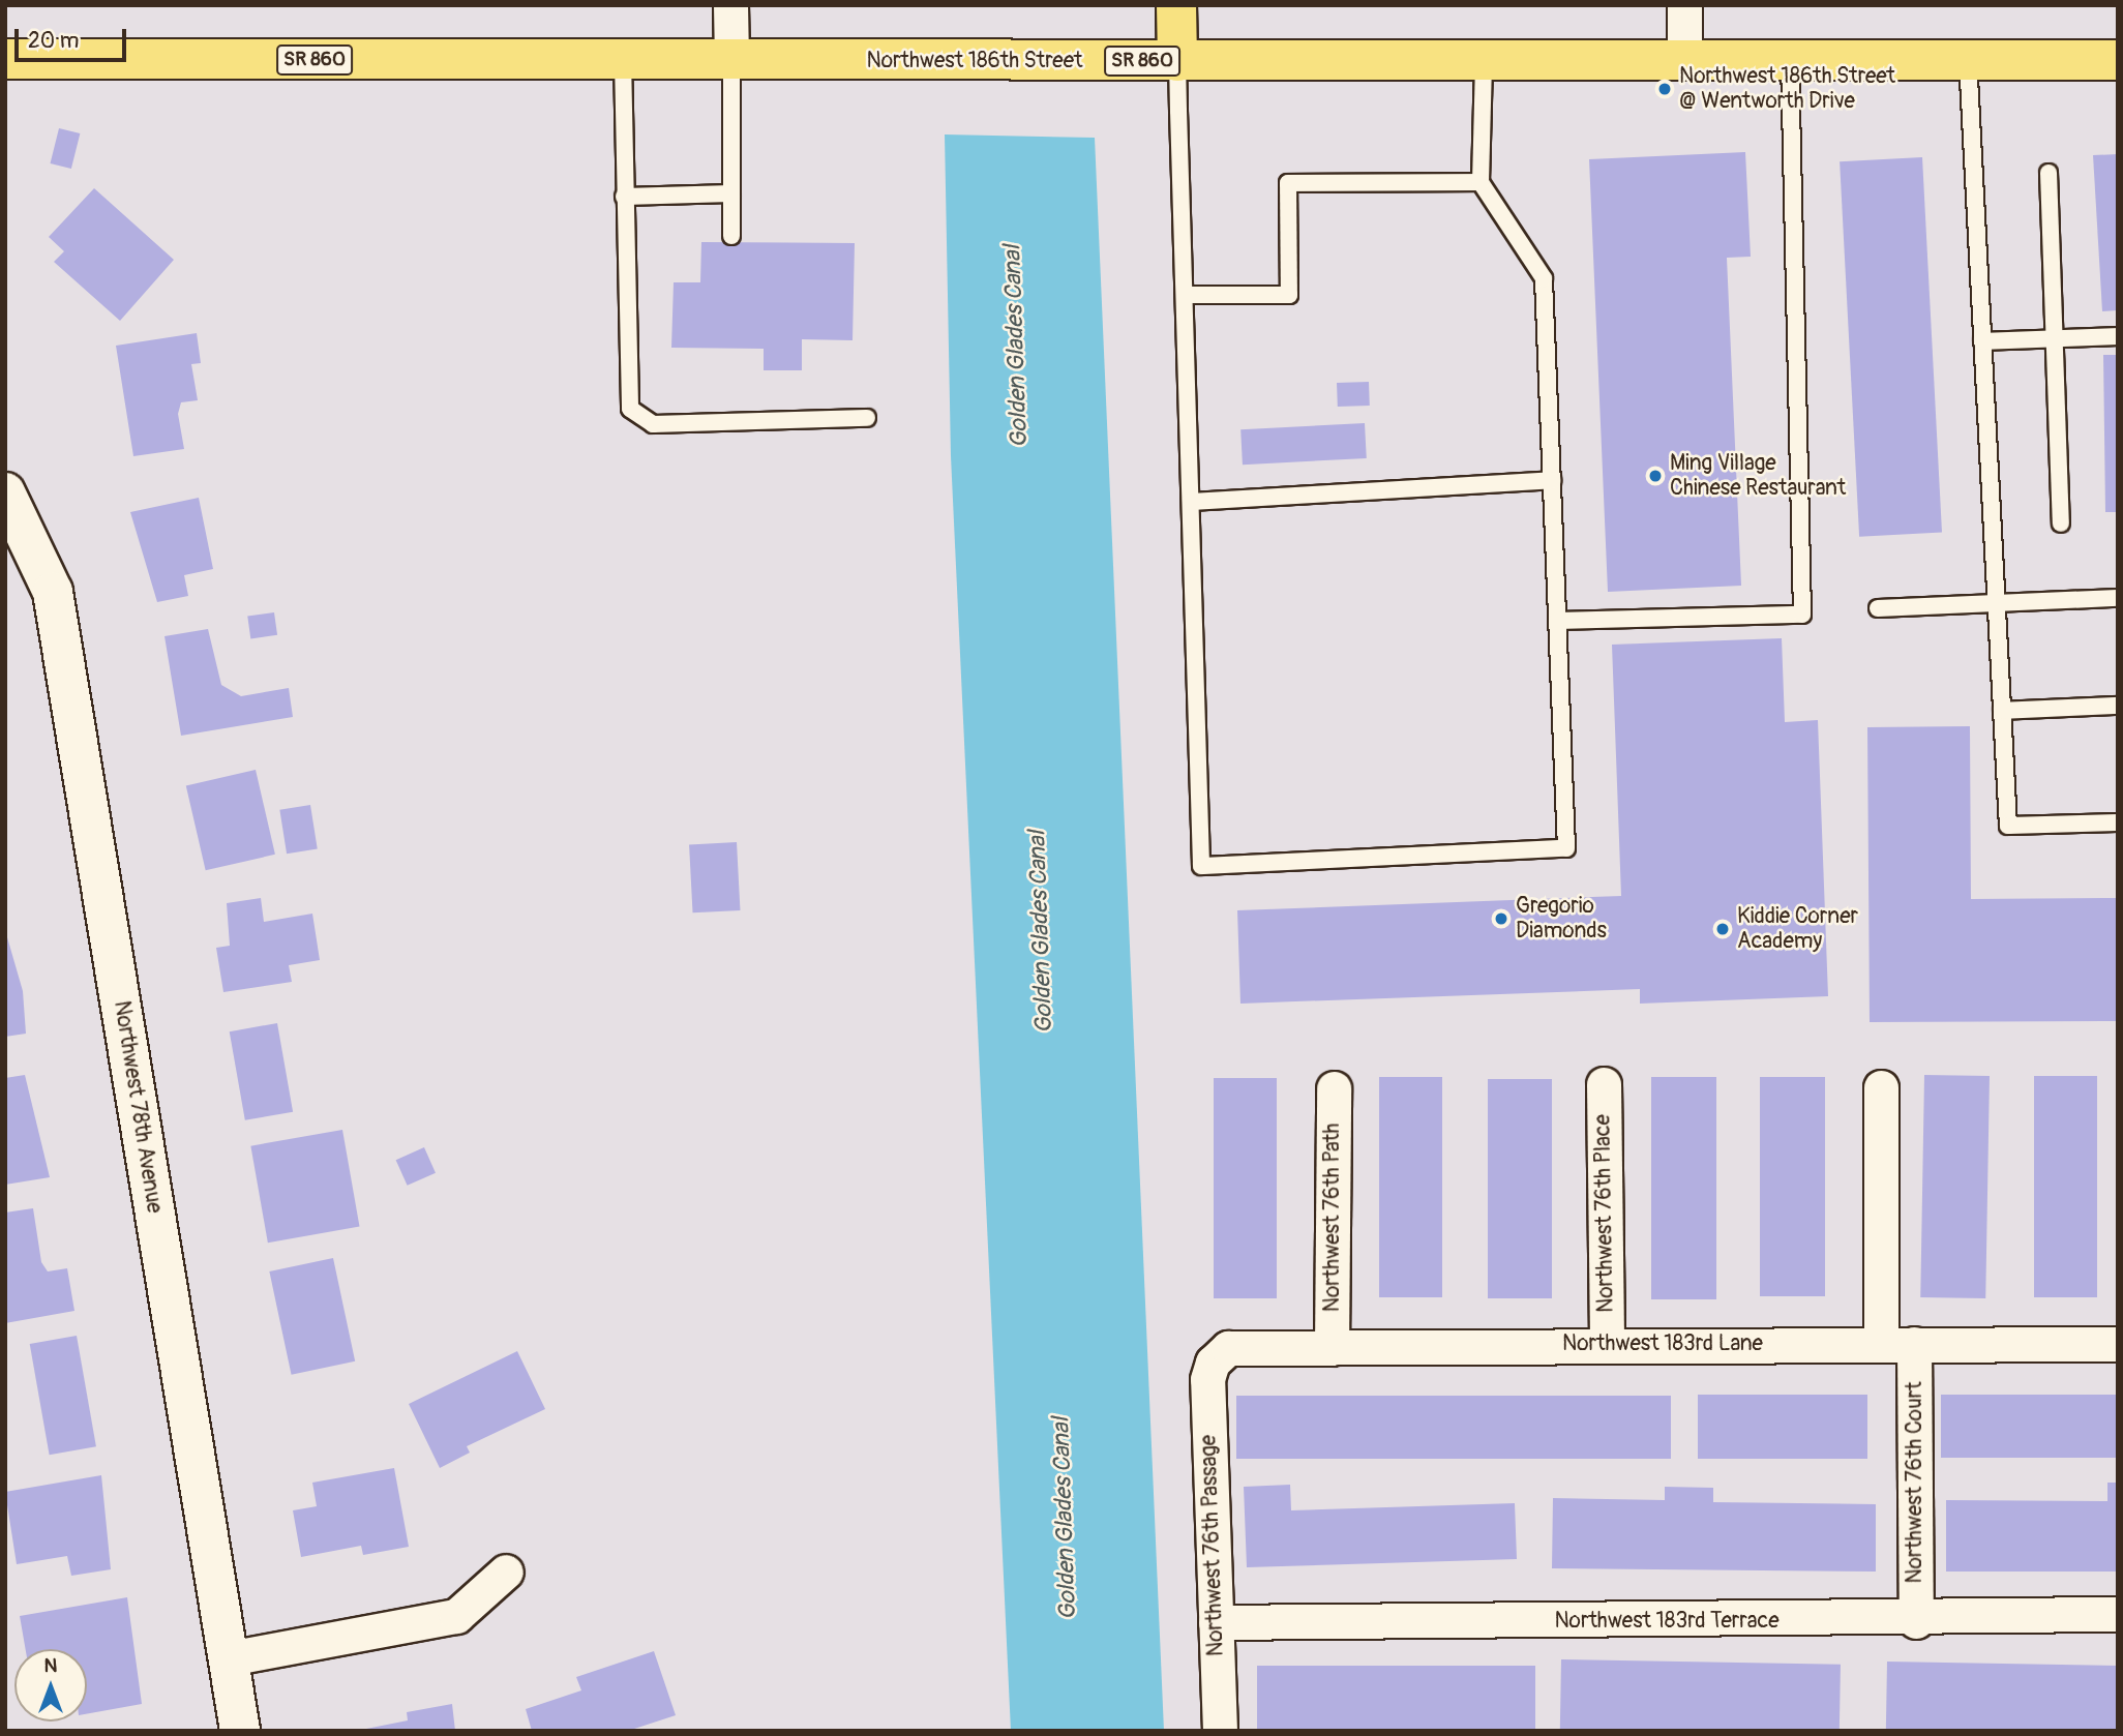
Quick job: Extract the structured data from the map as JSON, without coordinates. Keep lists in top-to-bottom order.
{
  "streets": {
    "main road": ["SR 860", "Northwest 186th Street"],
    "street": [
      "Northwest 78th Avenue",
      "Northwest 76th Place",
      "Northwest 76th Path",
      "Northwest 183rd Lane",
      "Northwest 76th Court",
      "Northwest 76th Passage",
      "Northwest 183rd Terrace"
    ]
  },
  "crossings": [
    ["Northwest 76th Place", "Northwest 183rd Lane"],
    ["Northwest 76th Path", "Northwest 183rd Lane"],
    ["Northwest 183rd Lane", "Northwest 76th Court"],
    ["Northwest 183rd Lane", "Northwest 76th Passage"],
    ["Northwest 76th Court", "Northwest 183rd Terrace"],
    ["Northwest 76th Passage", "Northwest 183rd Terrace"]
  ],
  "water": ["Golden Glades Canal"],
  "places": [
    "Northwest 186th Street @ Wentworth Drive",
    "Ming Village Chinese Restaurant",
    "Gregorio Diamonds",
    "Kiddie Corner Academy"
  ],
  "scale_bar": "20 m",
  "north": "top"
}
